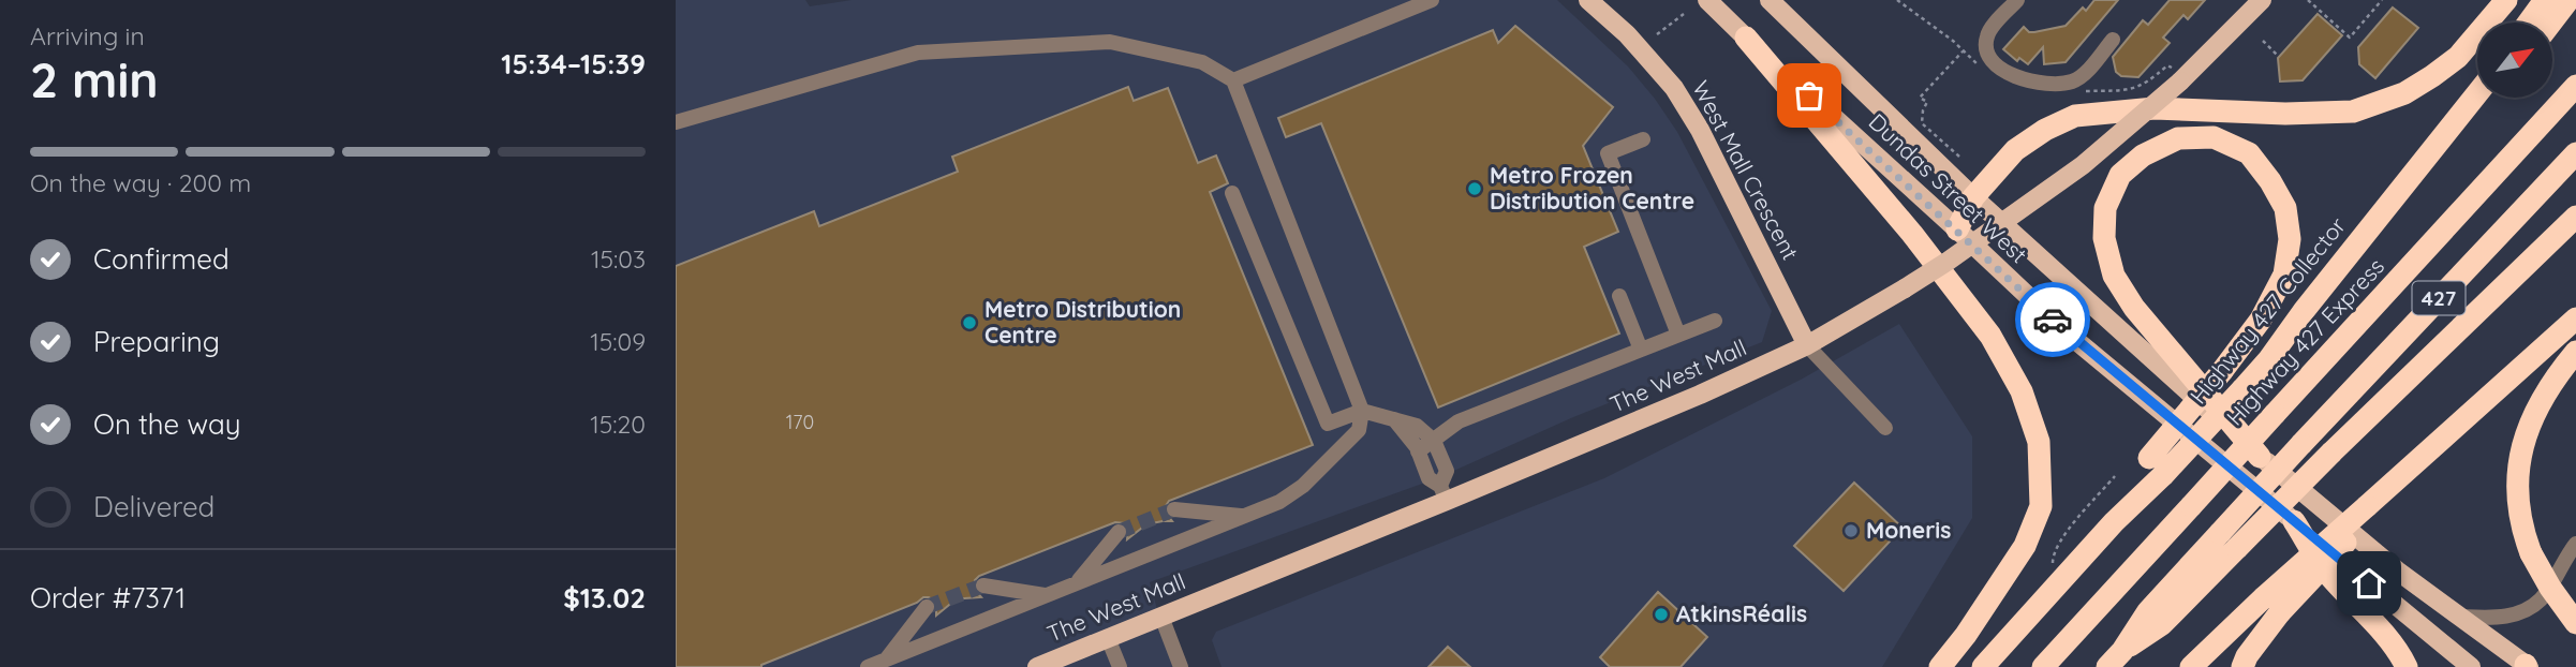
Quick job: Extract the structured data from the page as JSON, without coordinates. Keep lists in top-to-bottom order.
{
  "streets": {
    "highway": ["427", "Highway 427 Collector", "Highway 427 Express"],
    "main road": ["West Mall Crescent", "Dundas Street West", "The West Mall"]
  },
  "crossings": [
    ["West Mall Crescent", "The West Mall"]
  ],
  "places": [
    "Metro Frozen Distribution Centre",
    "Metro Distribution Centre",
    "Moneris",
    "AtkinsRéalis"
  ],
  "house_numbers": ["170"],
  "north": "top right",
  "page": {
    "heading": ["2 min", "Arriving in", "15:34–15:39"],
    "panel": ["Order #7371", "$13.02"],
    "bar": "On the way · 200 m",
    "list": [
      ["Confirmed", "15:03"],
      ["Preparing", "15:09"],
      ["On the way", "15:20"],
      "Delivered"
    ]
  }
}
